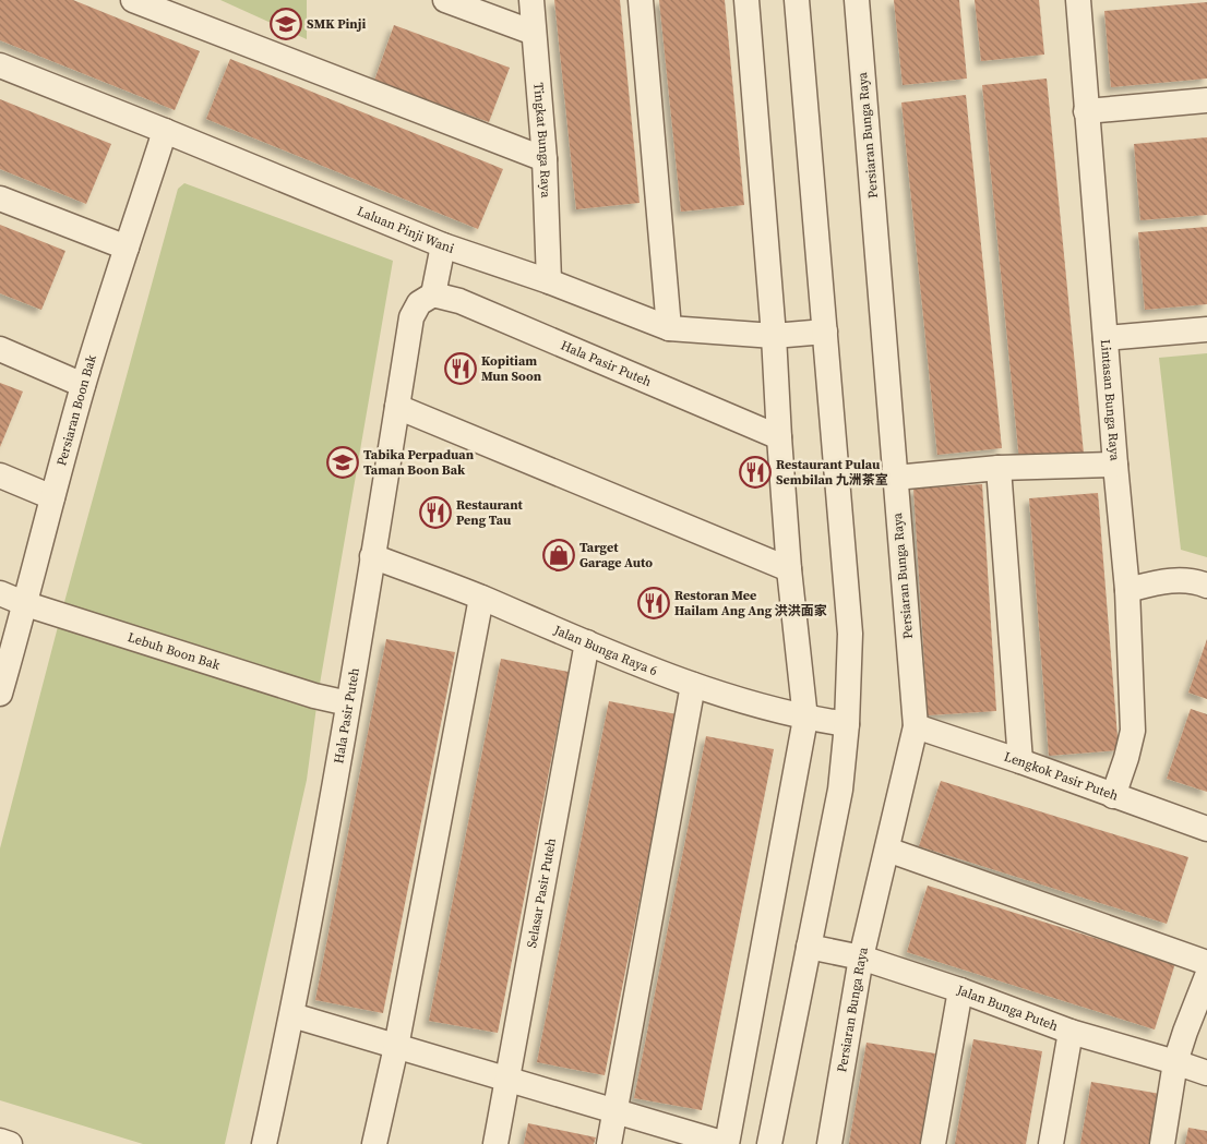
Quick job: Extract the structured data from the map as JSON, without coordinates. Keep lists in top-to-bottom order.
{
  "streets": {
    "street": [
      "Persiaran Bunga Raya",
      "Tingkat Bunga Raya",
      "Laluan Pinji Wani",
      "Hala Pasir Puteh",
      "Lintasan Bunga Raya",
      "Persiaran Boon Bak",
      "Lebuh Boon Bak",
      "Jalan Bunga Raya 6",
      "Lengkok Pasir Puteh",
      "Selasar Pasir Puteh",
      "Jalan Bunga Puteh"
    ]
  },
  "crossings": [
    ["Persiaran Bunga Raya", "Lengkok Pasir Puteh"],
    ["Persiaran Bunga Raya", "Jalan Bunga Puteh"],
    ["Tingkat Bunga Raya", "Laluan Pinji Wani"],
    ["Laluan Pinji Wani", "Persiaran Boon Bak"],
    ["Hala Pasir Puteh", "Lebuh Boon Bak"],
    ["Hala Pasir Puteh", "Jalan Bunga Raya 6"],
    ["Lintasan Bunga Raya", "Lengkok Pasir Puteh"],
    ["Persiaran Boon Bak", "Lebuh Boon Bak"],
    ["Jalan Bunga Raya 6", "Selasar Pasir Puteh"]
  ],
  "places": {
    "school or university": ["SMK Pinji", "Tabika Perpaduan Taman Boon Bak"],
    "restaurant": [
      "Kopitiam Mun Soon",
      "Restaurant Pulau Sembilan 九洲茶室",
      "Restaurant Peng Tau",
      "Restoran Mee Hailam Ang Ang 洪洪面家"
    ],
    "shop": ["Target Garage Auto"]
  }
}
